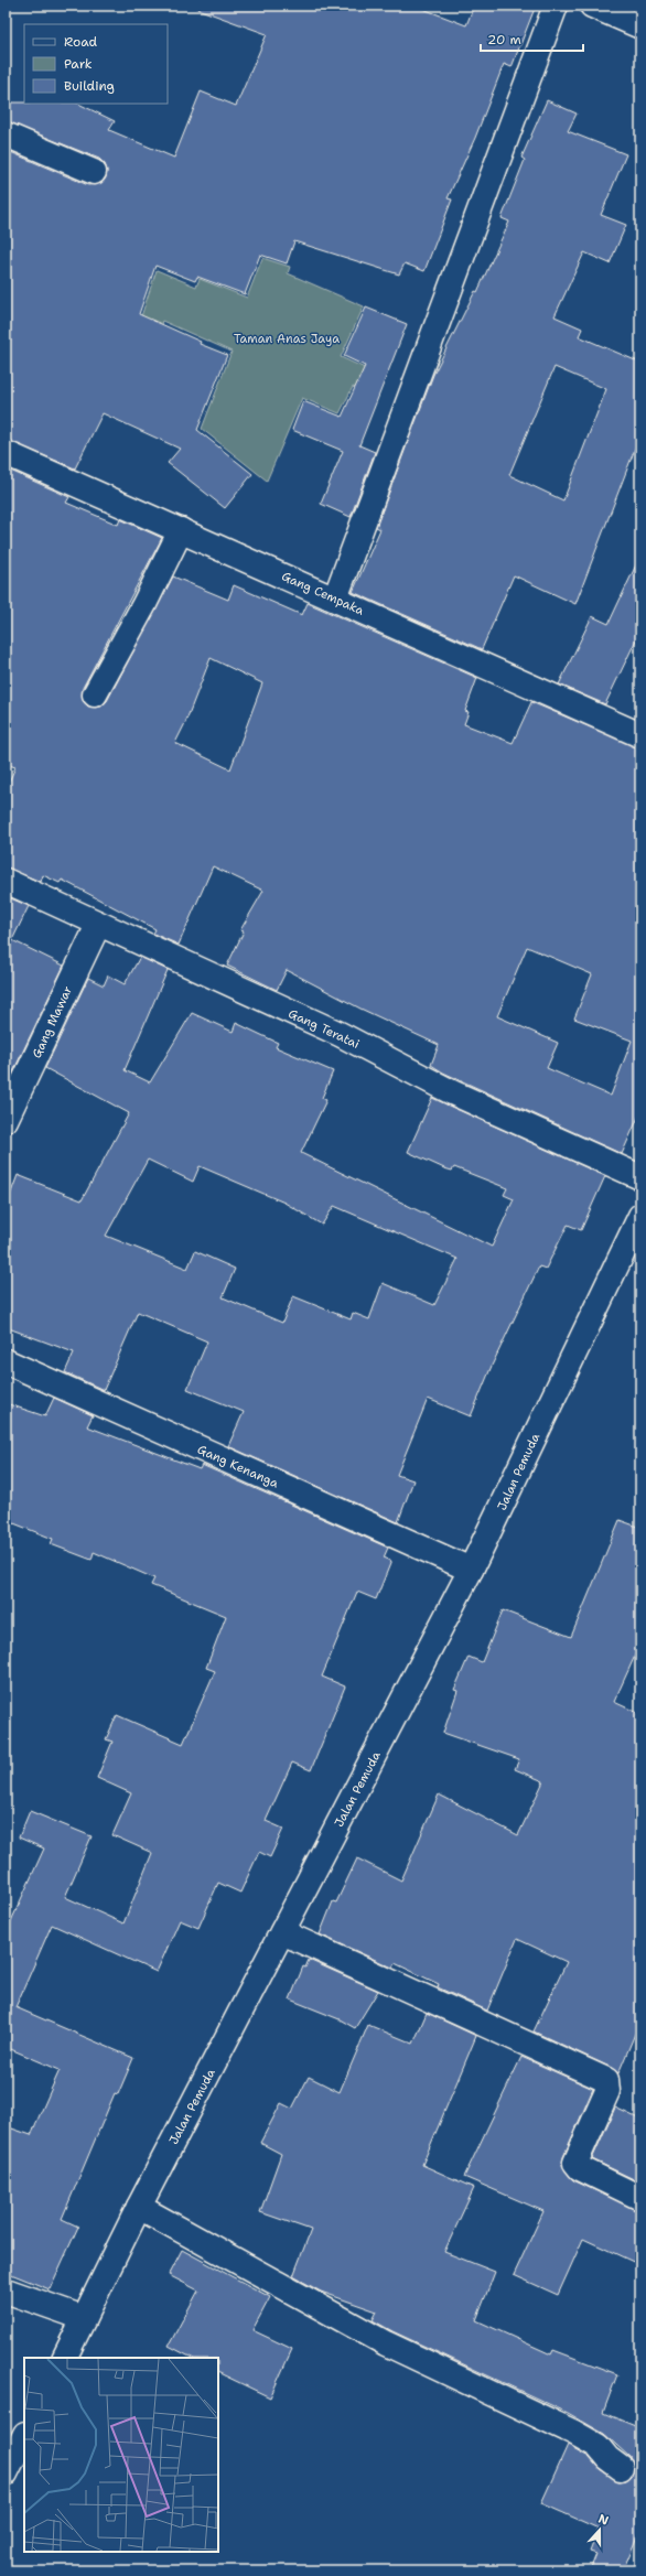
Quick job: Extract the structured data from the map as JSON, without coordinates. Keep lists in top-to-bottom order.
{
  "streets": {
    "street": [
      "Gang Cempaka",
      "Gang Mawar",
      "Gang Teratai",
      "Gang Kenanga",
      "Jalan Pemuda"
    ]
  },
  "crossings": [
    ["Gang Mawar", "Gang Teratai"],
    ["Gang Kenanga", "Jalan Pemuda"]
  ],
  "parks": ["Taman Anas Jaya"],
  "legend": ["Road", "Park", "Building"],
  "scale_bar": "20 m",
  "north": "top"
}
